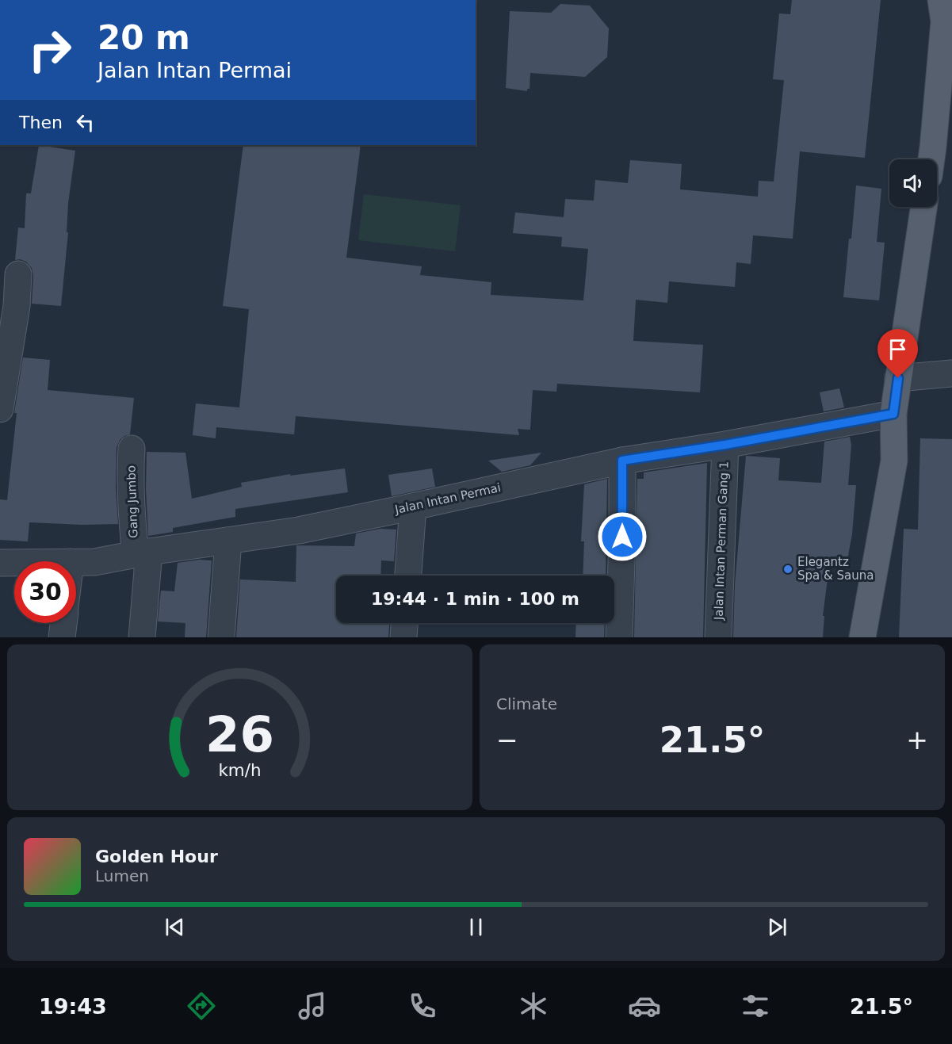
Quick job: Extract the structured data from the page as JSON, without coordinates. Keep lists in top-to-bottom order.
{
  "streets": {
    "street": ["Jalan Intan Permai", "Gang Jumbo", "Jalan Intan Perman Gang 1"]
  },
  "crossings": [
    ["Jalan Intan Permai", "Gang Jumbo"],
    ["Jalan Intan Permai", "Jalan Intan Perman Gang 1"]
  ],
  "places": ["Elegantz Spa & Sauna"],
  "page": {
    "turn": ["20 m", "Jalan Intan Permai"],
    "then": "Then",
    "limit": "30",
    "trip": "19:44 · 1 min · 100 m",
    "tile": "Climate",
    "heat": ["−", "21.5°", "+"],
    "song": ["Golden Hour", "Lumen"],
    "tabs": ["19:43", "21.5°"],
    "gauge": ["26", "km/h"]
  }
}
